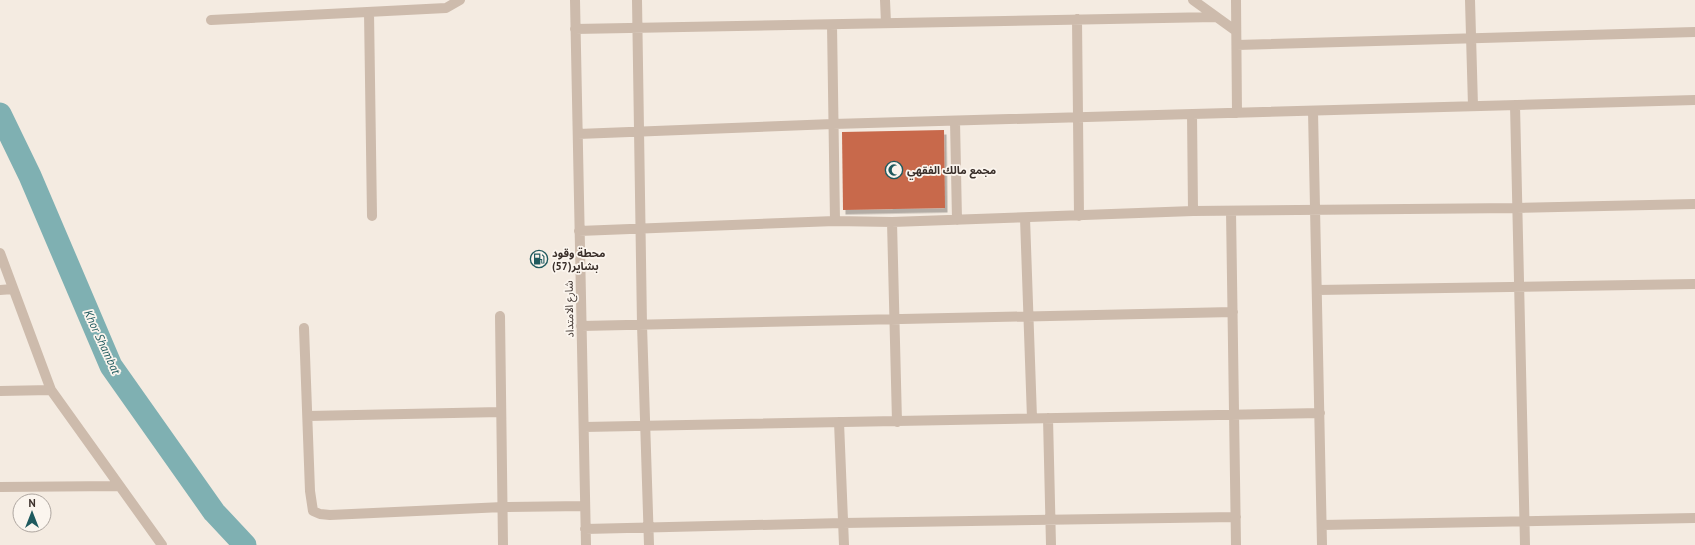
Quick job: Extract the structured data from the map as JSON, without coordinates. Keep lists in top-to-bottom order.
{
  "streets": {
    "street": ["شارع الامتداد"]
  },
  "water": ["Khor Shambat"],
  "places": {
    "mosque": ["مجمع مالك الفقهي"],
    "fuel station": ["محطة وقود بشاير(57)"]
  },
  "north": "top"
}
